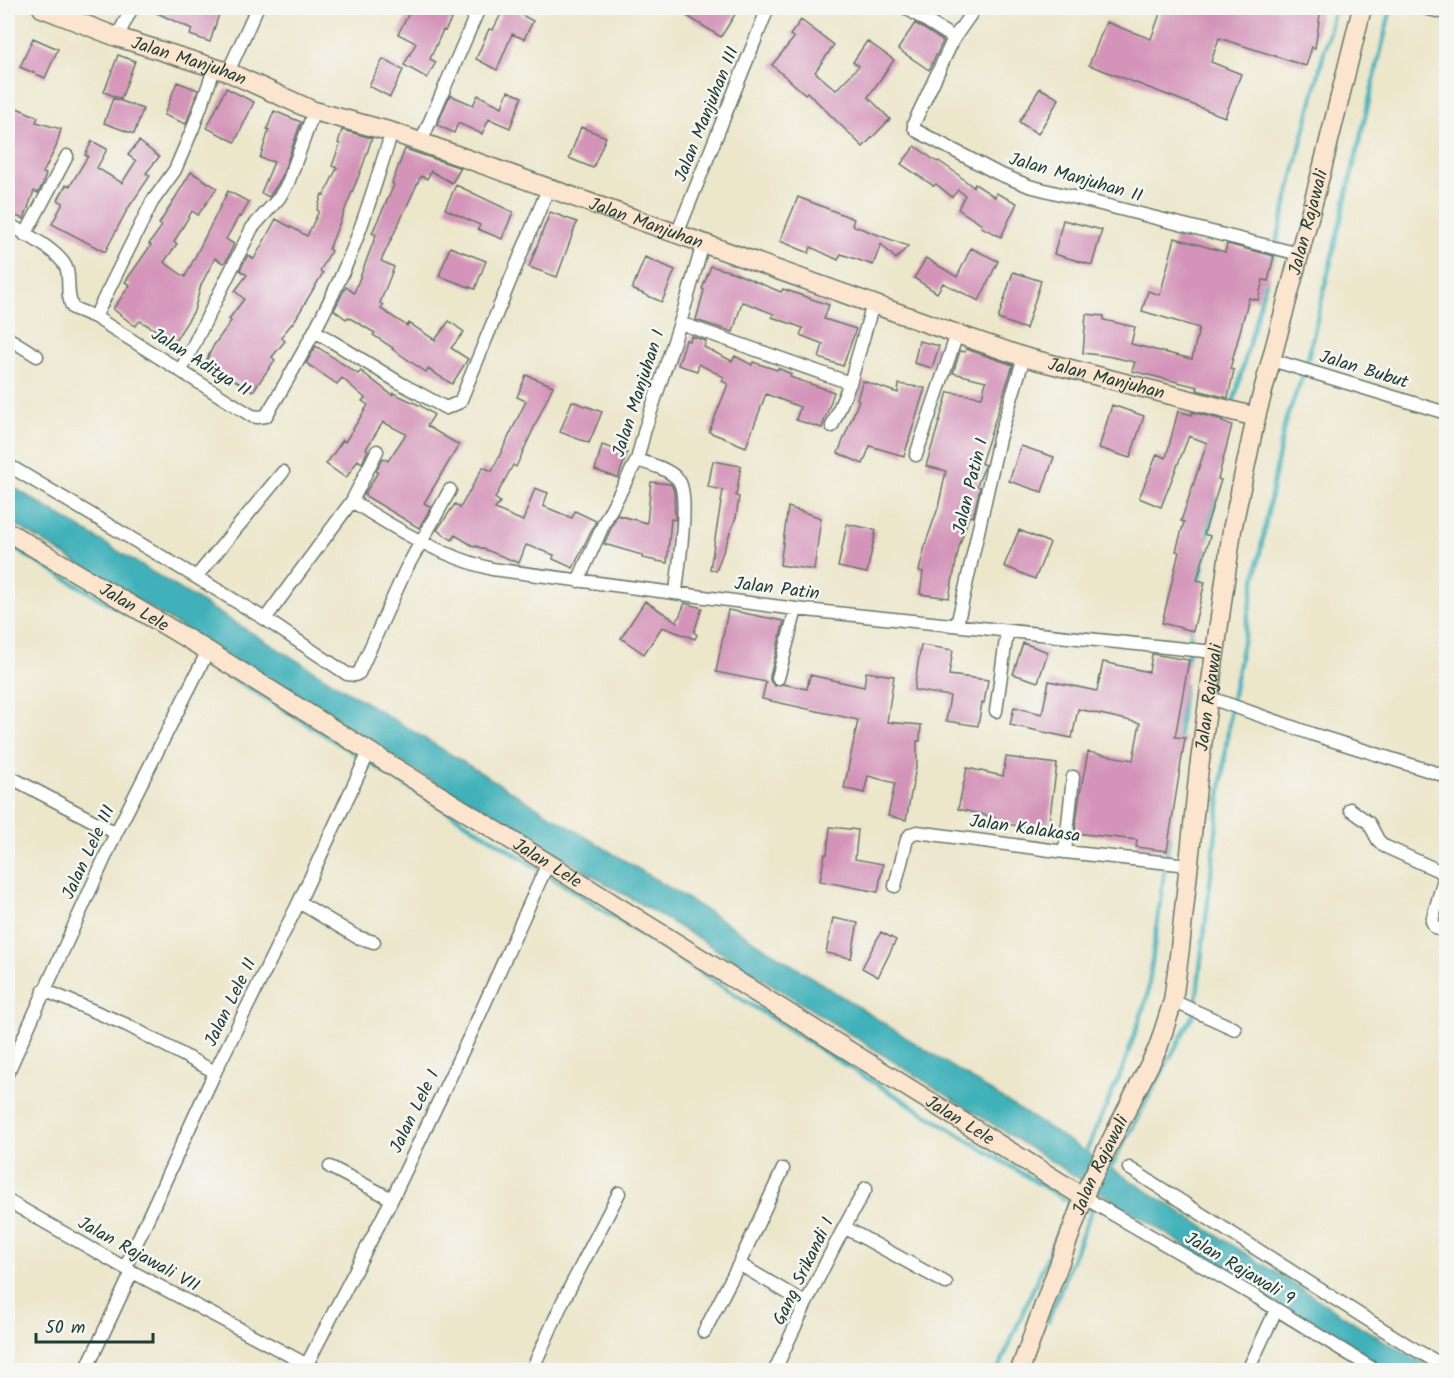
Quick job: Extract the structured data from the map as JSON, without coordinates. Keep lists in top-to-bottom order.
{
  "streets": {
    "main road": ["Jalan Manjuhan", "Jalan Rajawali", "Jalan Lele"],
    "street": [
      "Jalan Manjuhan III",
      "Jalan Manjuhan II",
      "Jalan Aditya II",
      "Jalan Bubut",
      "Jalan Manjuhan I",
      "Jalan Patin I",
      "Jalan Patin",
      "Jalan Kalakasa",
      "Jalan Lele III",
      "Jalan Lele II",
      "Jalan Lele I",
      "Jalan Rajawali VII",
      "Jalan Rajawali 9",
      "Gang Srikandi I"
    ]
  },
  "crossings": [
    ["Jalan Manjuhan", "Jalan Manjuhan III"],
    ["Jalan Manjuhan", "Jalan Rajawali"],
    ["Jalan Manjuhan", "Jalan Aditya II"],
    ["Jalan Manjuhan", "Jalan Manjuhan I"],
    ["Jalan Manjuhan", "Jalan Patin I"],
    ["Jalan Manjuhan II", "Jalan Rajawali"],
    ["Jalan Rajawali", "Jalan Bubut"],
    ["Jalan Rajawali", "Jalan Patin"],
    ["Jalan Rajawali", "Jalan Lele"],
    ["Jalan Rajawali", "Jalan Kalakasa"],
    ["Jalan Rajawali", "Jalan Rajawali 9"],
    ["Jalan Manjuhan I", "Jalan Patin"],
    ["Jalan Patin I", "Jalan Patin"],
    ["Jalan Lele", "Jalan Lele III"],
    ["Jalan Lele", "Jalan Lele II"],
    ["Jalan Lele", "Jalan Lele I"],
    ["Jalan Lele", "Jalan Rajawali 9"],
    ["Jalan Lele II", "Jalan Rajawali VII"],
    ["Jalan Lele I", "Jalan Rajawali VII"]
  ],
  "scale_bar": "50 m"
}
